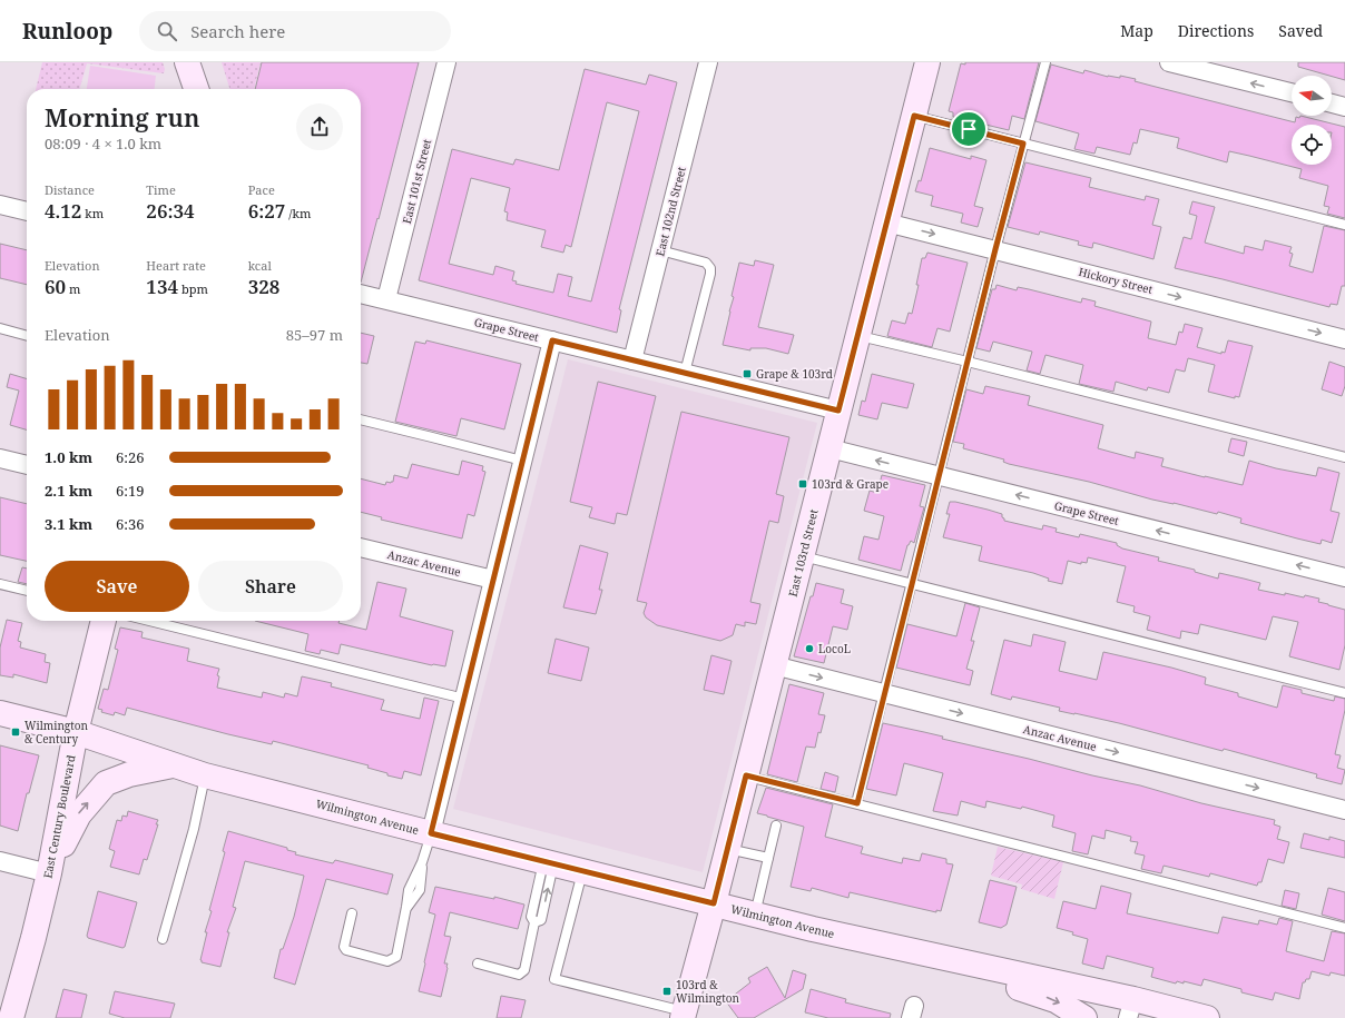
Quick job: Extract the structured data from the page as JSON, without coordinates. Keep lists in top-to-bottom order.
{
  "streets": {
    "main road": ["East 103rd Street", "East Century Boulevard", "Wilmington Avenue"],
    "street": [
      "East 101st Street",
      "East 102nd Street",
      "Hickory Street",
      "Grape Street",
      "Anzac Avenue"
    ]
  },
  "crossings": [
    ["East 101st Street", "Grape Street"],
    ["East 102nd Street", "Grape Street"],
    ["Hickory Street", "East 103rd Street"],
    ["Grape Street", "East 103rd Street"],
    ["East 103rd Street", "Anzac Avenue"],
    ["East 103rd Street", "Wilmington Avenue"],
    ["East Century Boulevard", "Wilmington Avenue"]
  ],
  "one_way": ["Hickory Street", "Grape Street", "Anzac Avenue"],
  "places": {
    "transit": [
      "Grape & 103rd",
      "103rd & Grape",
      "Wilmington & Century",
      "103rd & Wilmington"
    ],
    "other": ["LocoL"]
  },
  "north": "left",
  "page": {
    "header": "Runloop",
    "search": "Search here",
    "nav": ["Map", "Directions", "Saved"],
    "heading": ["Morning run", "08:09 · 4 × 1.0 km"],
    "stats": [
      ["Distance", "4.12 km"],
      ["Time", "26:34"],
      ["Pace", "6:27 /km"],
      ["Elevation", "60 m"],
      ["Heart rate", "134 bpm"],
      ["kcal", "328"]
    ],
    "chart": ["Elevation", "85–97 m"],
    "list": [
      {
        "name": "1.0 km",
        "note": "6:26"
      },
      {
        "name": "2.1 km",
        "note": "6:19"
      },
      {
        "name": "3.1 km",
        "note": "6:36"
      }
    ],
    "buttons": ["Save", "Share"]
  }
}
